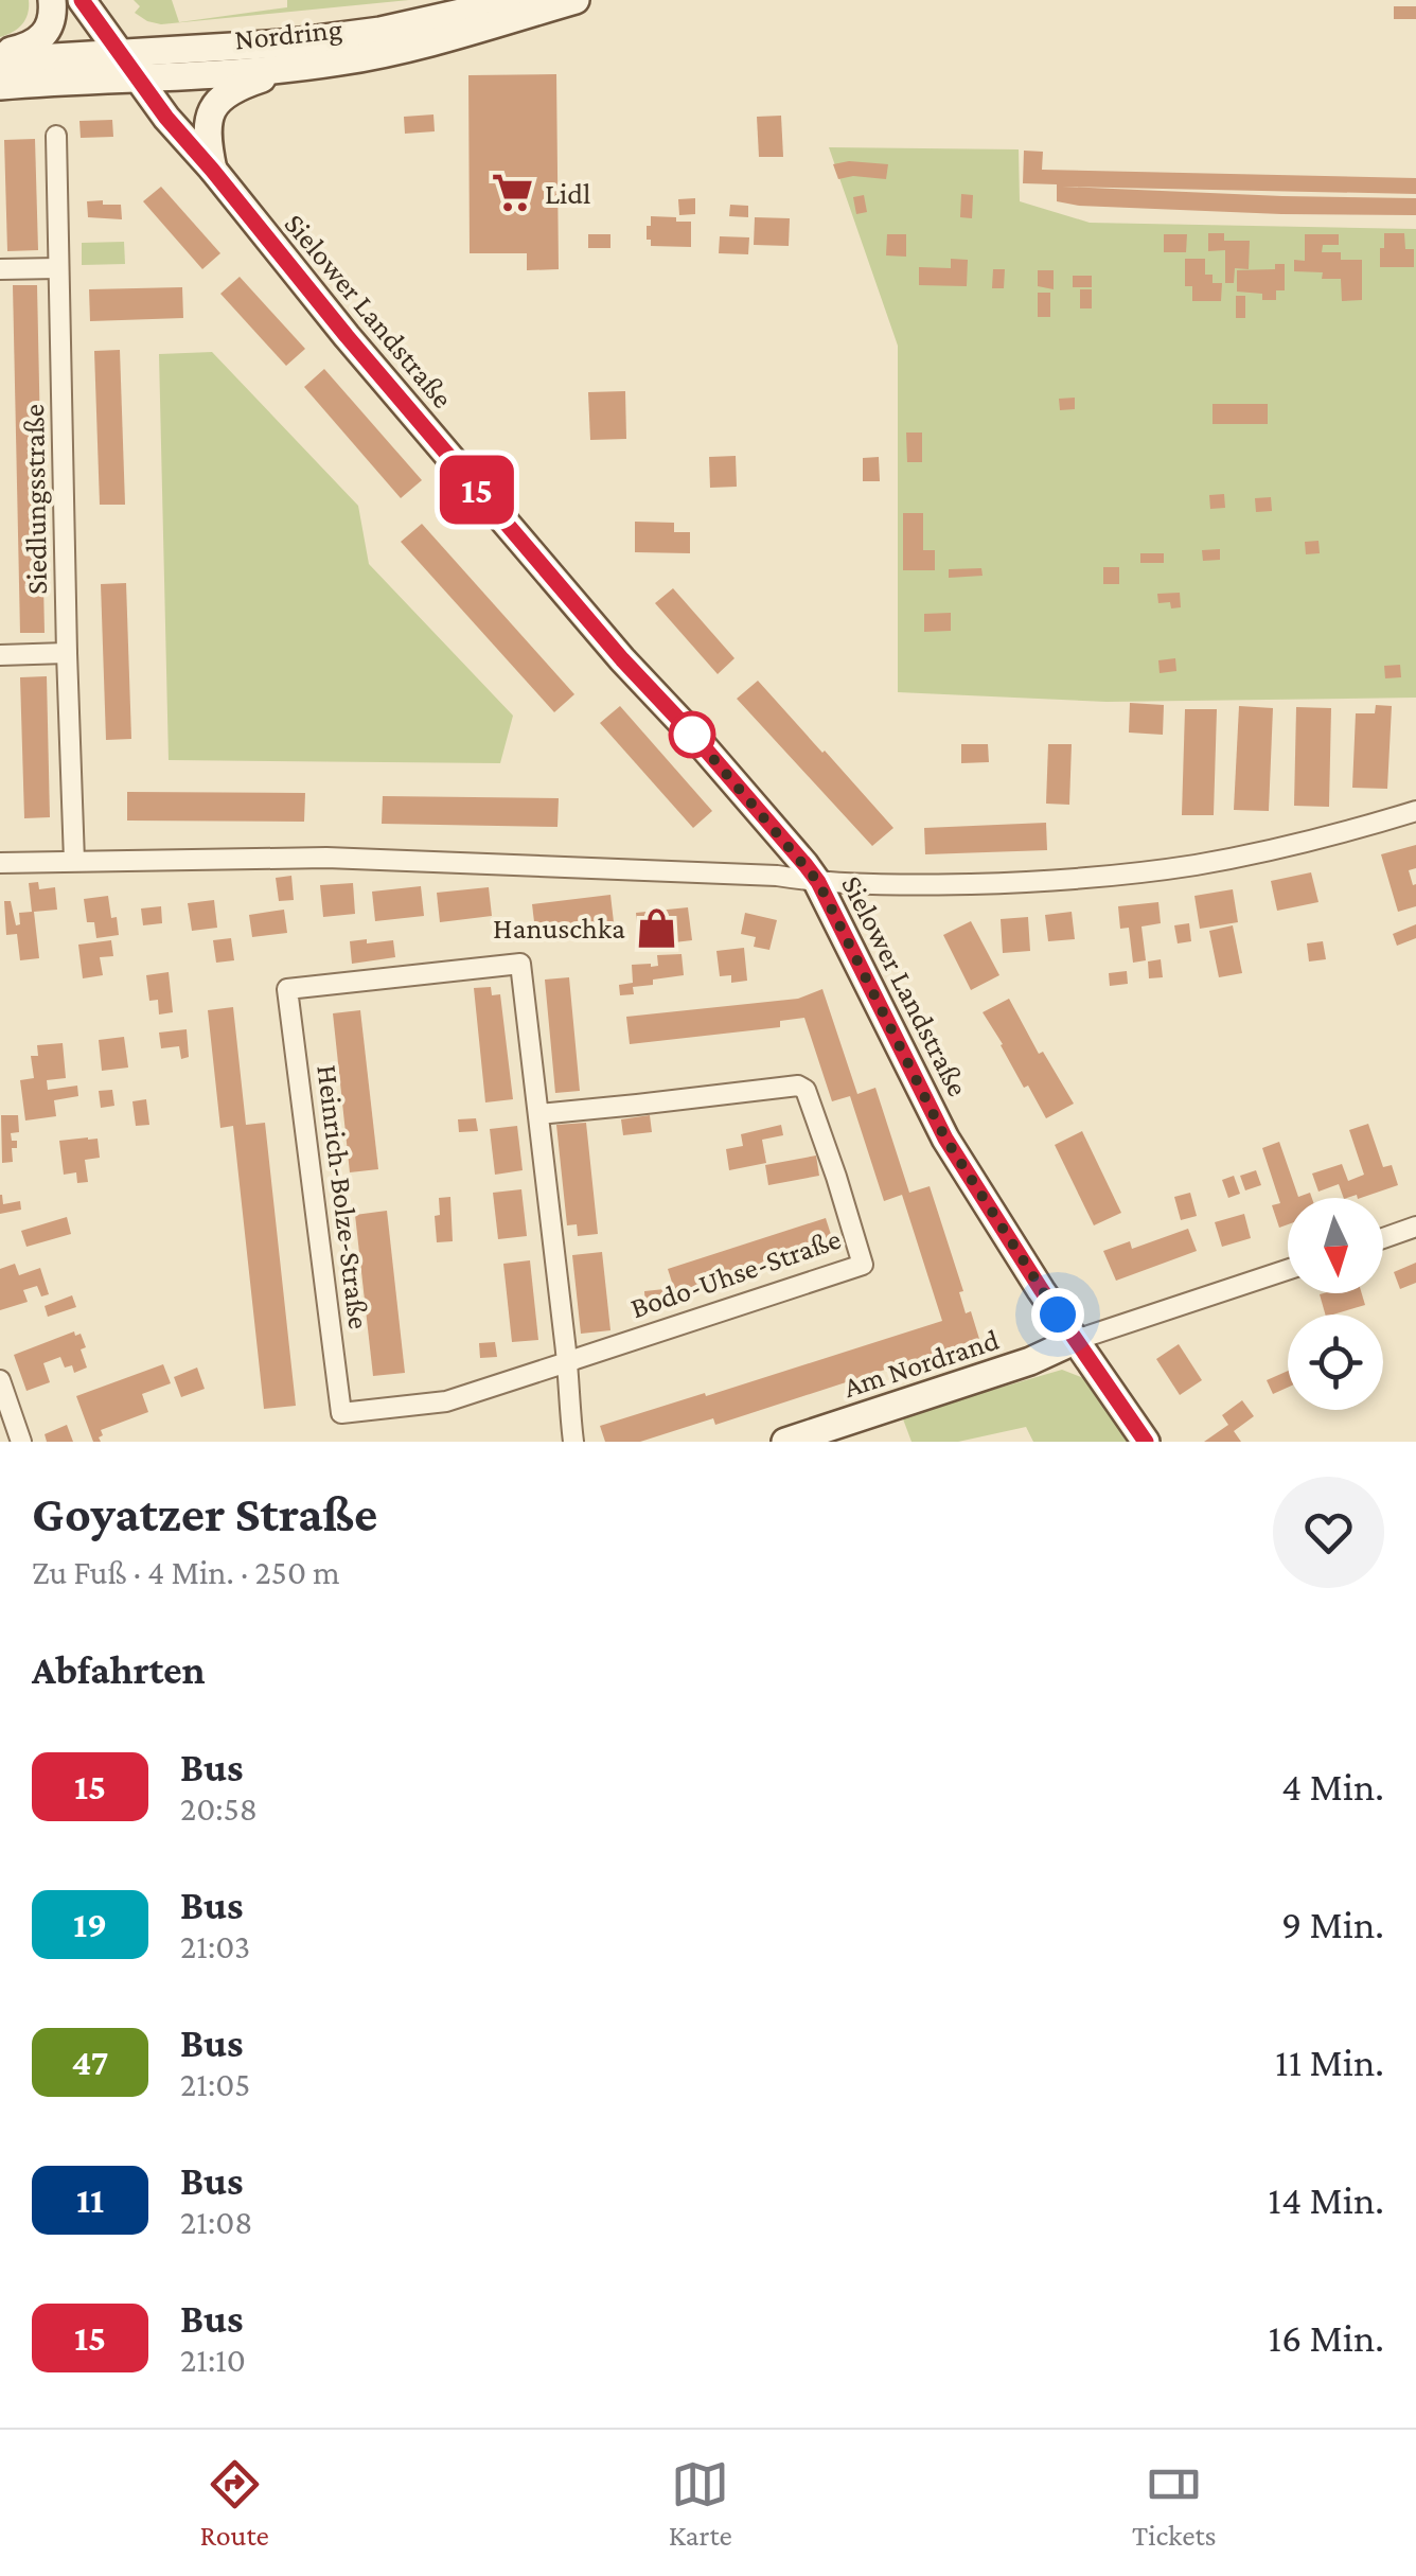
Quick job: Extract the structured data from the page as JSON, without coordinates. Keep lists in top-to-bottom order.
{
  "streets": {
    "main road": ["Nordring", "Sielower Landstraße", "Am Nordrand"],
    "street": ["Siedlungsstraße", "Heinrich-Bolze-Straße", "Bodo-Uhse-Straße"]
  },
  "crossings": [
    ["Nordring", "Sielower Landstraße"],
    ["Sielower Landstraße", "Am Nordrand"],
    ["Heinrich-Bolze-Straße", "Bodo-Uhse-Straße"]
  ],
  "places": {
    "supermarket": ["Lidl"],
    "shop": ["Hanuschka"]
  },
  "lines": ["bus line 15"],
  "north": "bottom",
  "page": {
    "on_map": "15",
    "heading": [
      ["Goyatzer Straße", "Zu Fuß · 4 Min. · 250 m"],
      "Abfahrten"
    ],
    "list": [
      {
        "mark": "15",
        "name": "Bus",
        "note": "20:58",
        "value": "4 Min."
      },
      {
        "mark": "19",
        "name": "Bus",
        "note": "21:03",
        "value": "9 Min."
      },
      {
        "mark": "47",
        "name": "Bus",
        "note": "21:05",
        "value": "11 Min."
      },
      {
        "mark": "11",
        "name": "Bus",
        "note": "21:08",
        "value": "14 Min."
      },
      {
        "mark": "15",
        "name": "Bus",
        "note": "21:10",
        "value": "16 Min."
      }
    ],
    "tabs": ["Route", "Karte", "Tickets"]
  }
}
